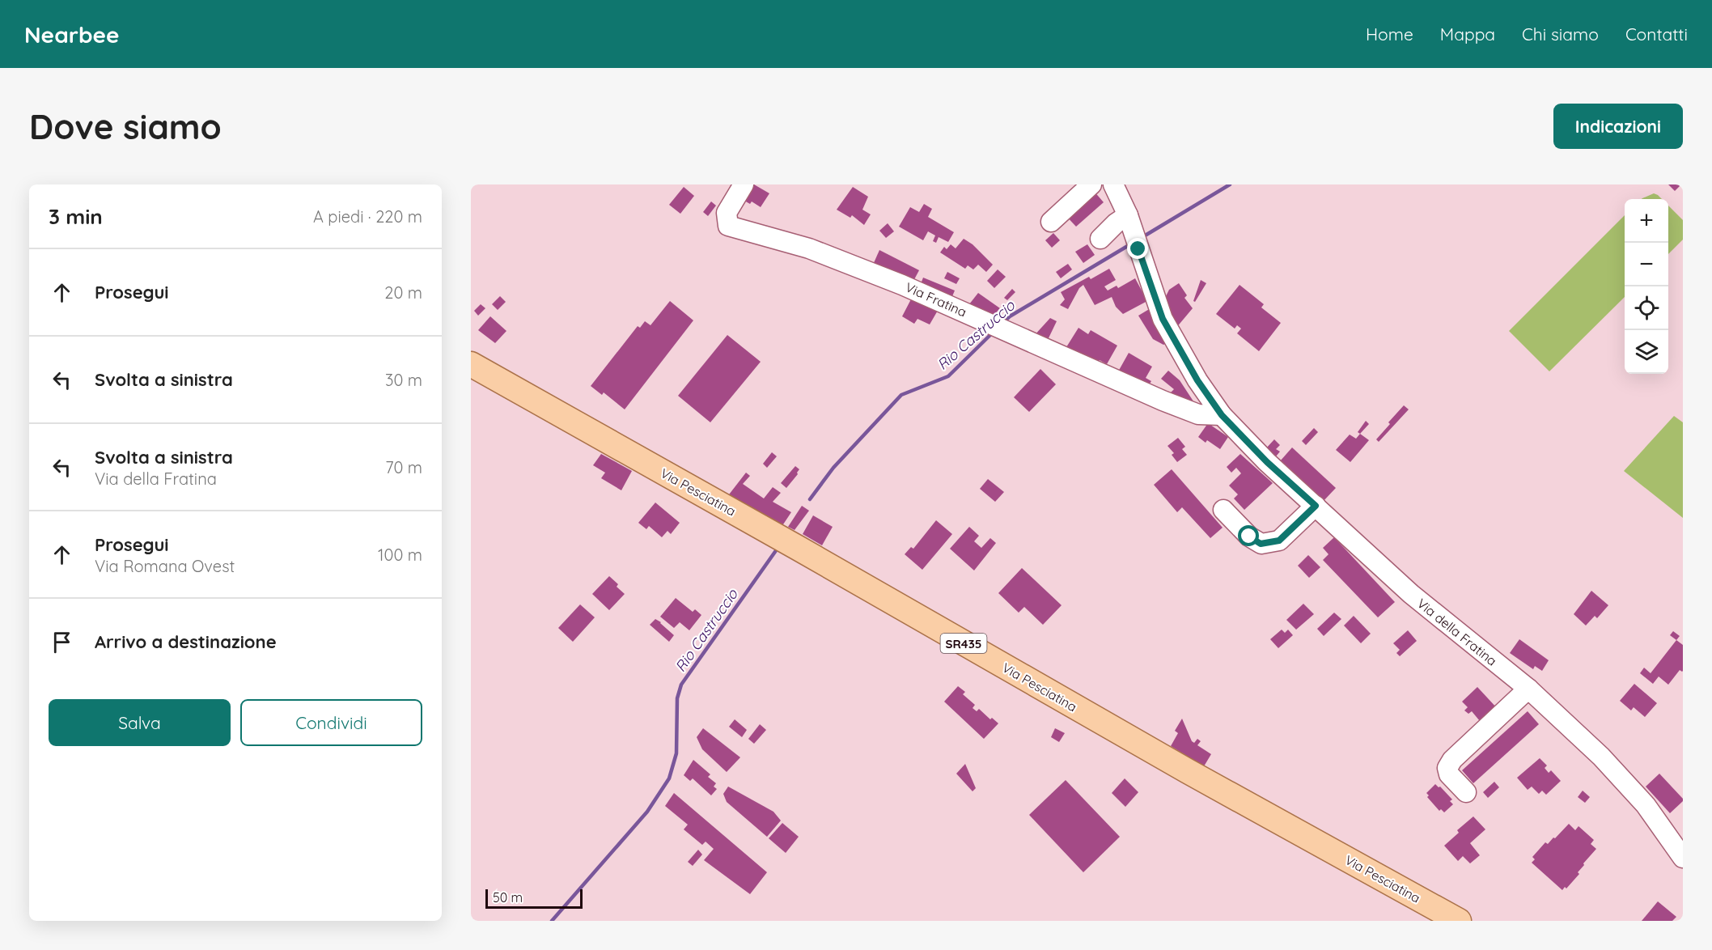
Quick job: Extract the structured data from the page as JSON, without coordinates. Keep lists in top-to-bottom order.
{
  "streets": {
    "main road": ["Via Pesciatina", "SR435"],
    "street": ["Via Fratina", "Via della Fratina"]
  },
  "crossings": [
    ["Via Fratina", "Via della Fratina"]
  ],
  "water": ["Rio Castruccio"],
  "scale_bar": "50 m",
  "page": {
    "header": "Nearbee",
    "nav": [
      "Home",
      "Mappa",
      "Chi siamo",
      "Contatti"
    ],
    "buttons": [
      "Indicazioni",
      ["Salva", "Condividi"]
    ],
    "title": "Dove siamo",
    "heading": ["3 min", "A piedi · 220 m"],
    "map_buttons": ["+", "−"],
    "list": [
      ["Prosegui", "20 m"],
      ["Svolta a sinistra", "30 m"],
      ["Svolta a sinistra", "Via della Fratina", "70 m"],
      ["Prosegui", "Via Romana Ovest", "100 m"],
      "Arrivo a destinazione"
    ],
    "scale": "50 m"
  }
}
